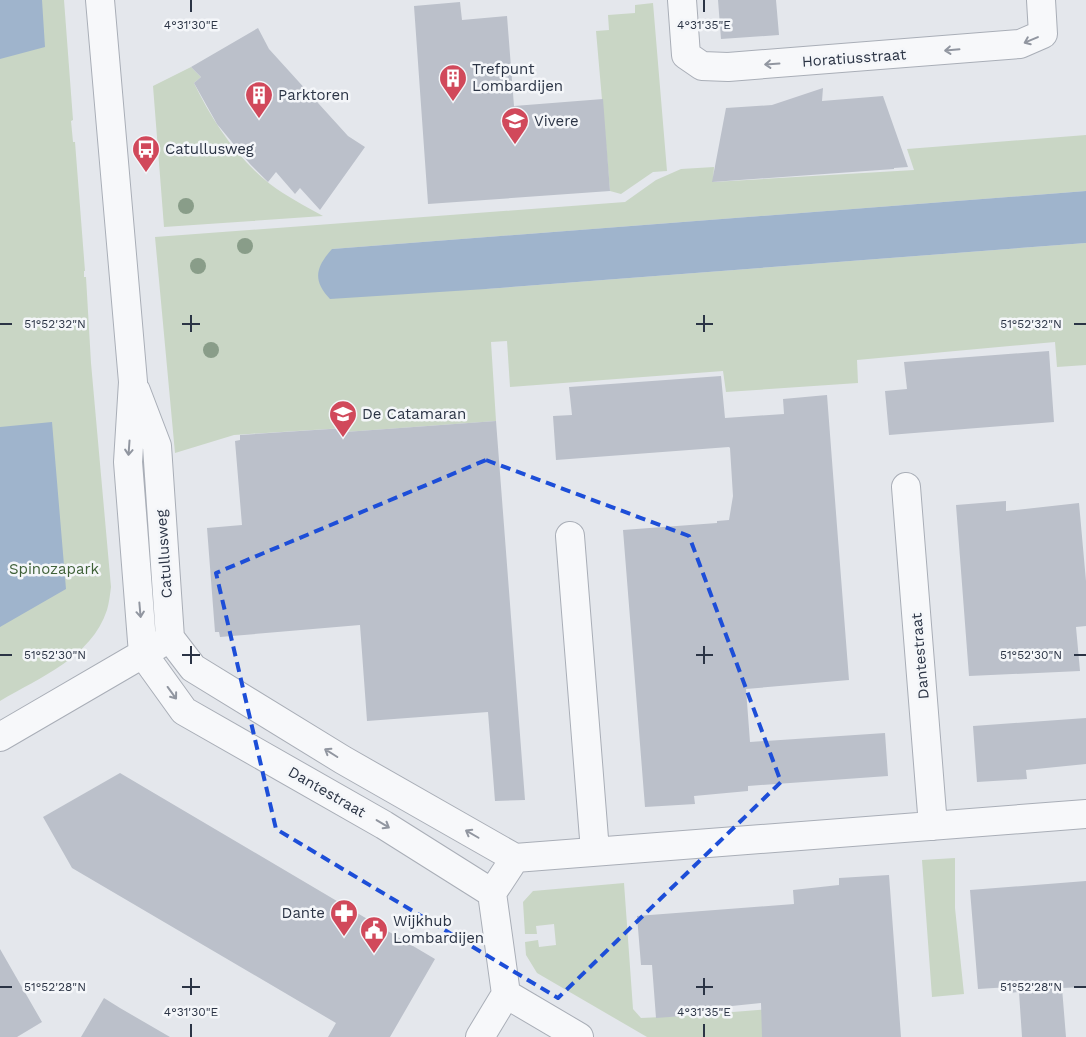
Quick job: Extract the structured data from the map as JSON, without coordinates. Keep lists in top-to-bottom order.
{
  "streets": {
    "street": ["Horatiusstraat", "Catullusweg", "Dantestraat"]
  },
  "crossings": [
    ["Catullusweg", "Dantestraat"]
  ],
  "parks": ["Spinozapark"],
  "places": {
    "building": ["Trefpunt Lombardijen", "Parktoren"],
    "school or university": ["Vivere", "De Catamaran"],
    "bus stop": ["Catullusweg"],
    "pharmacy": ["Dante"],
    "public building": ["Wijkhub Lombardijen"]
  },
  "coordinates": [
    "4°31'30\"E",
    "4°31'35\"E",
    "51°52'32\"N",
    "51°52'30\"N",
    "51°52'28\"N"
  ]
}
